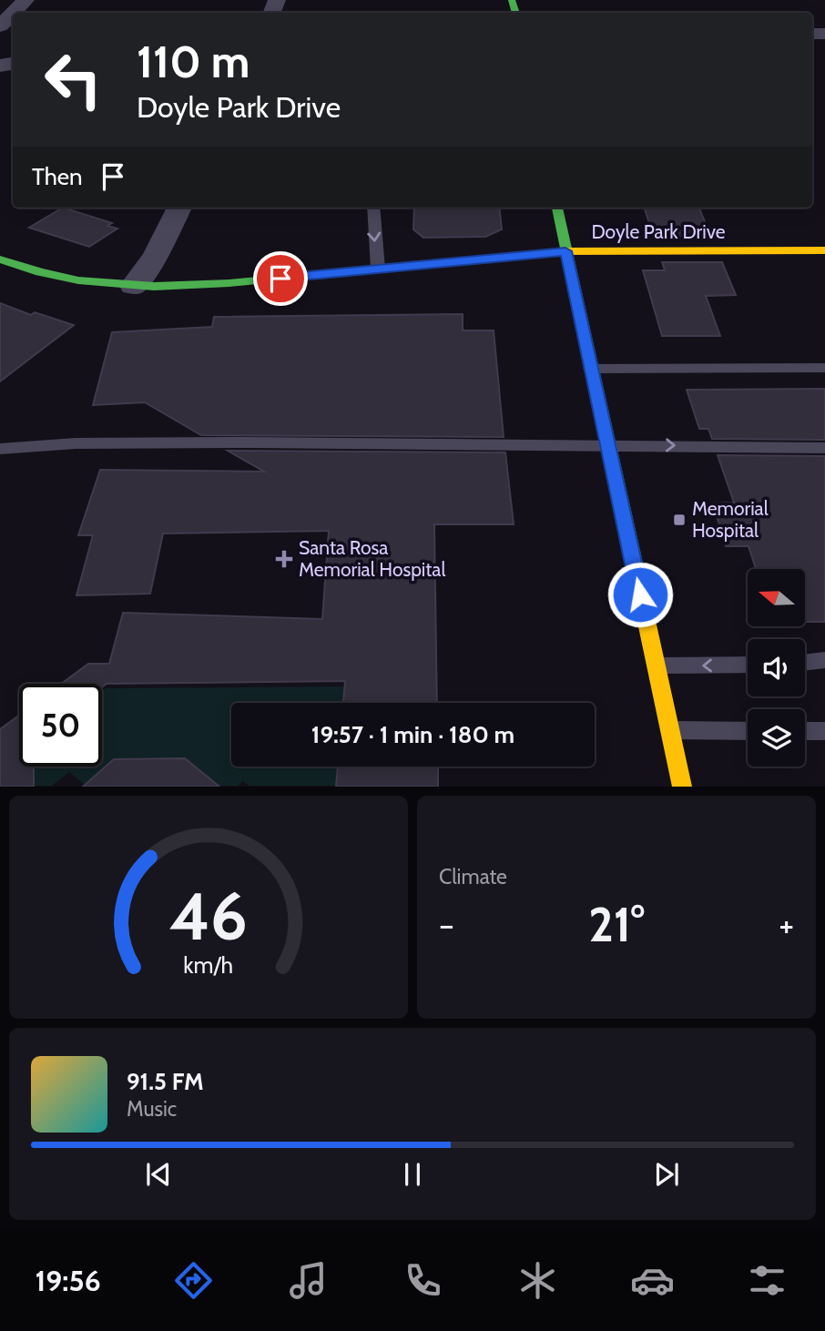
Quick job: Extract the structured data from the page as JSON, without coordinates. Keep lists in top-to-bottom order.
{
  "streets": {
    "street": ["Doyle Park Drive"]
  },
  "places": {
    "transit": ["Memorial Hospital"],
    "health": ["Santa Rosa Memorial Hospital"]
  },
  "north": "left",
  "page": {
    "turn": ["110 m", "Doyle Park Drive"],
    "then": "Then",
    "limit": "50",
    "trip": "19:57 · 1 min · 180 m",
    "tile": "Climate",
    "heat": ["−", "21°", "+"],
    "song": ["91.5 FM", "Music"],
    "tabs": "19:56",
    "gauge": ["46", "km/h"]
  }
}
